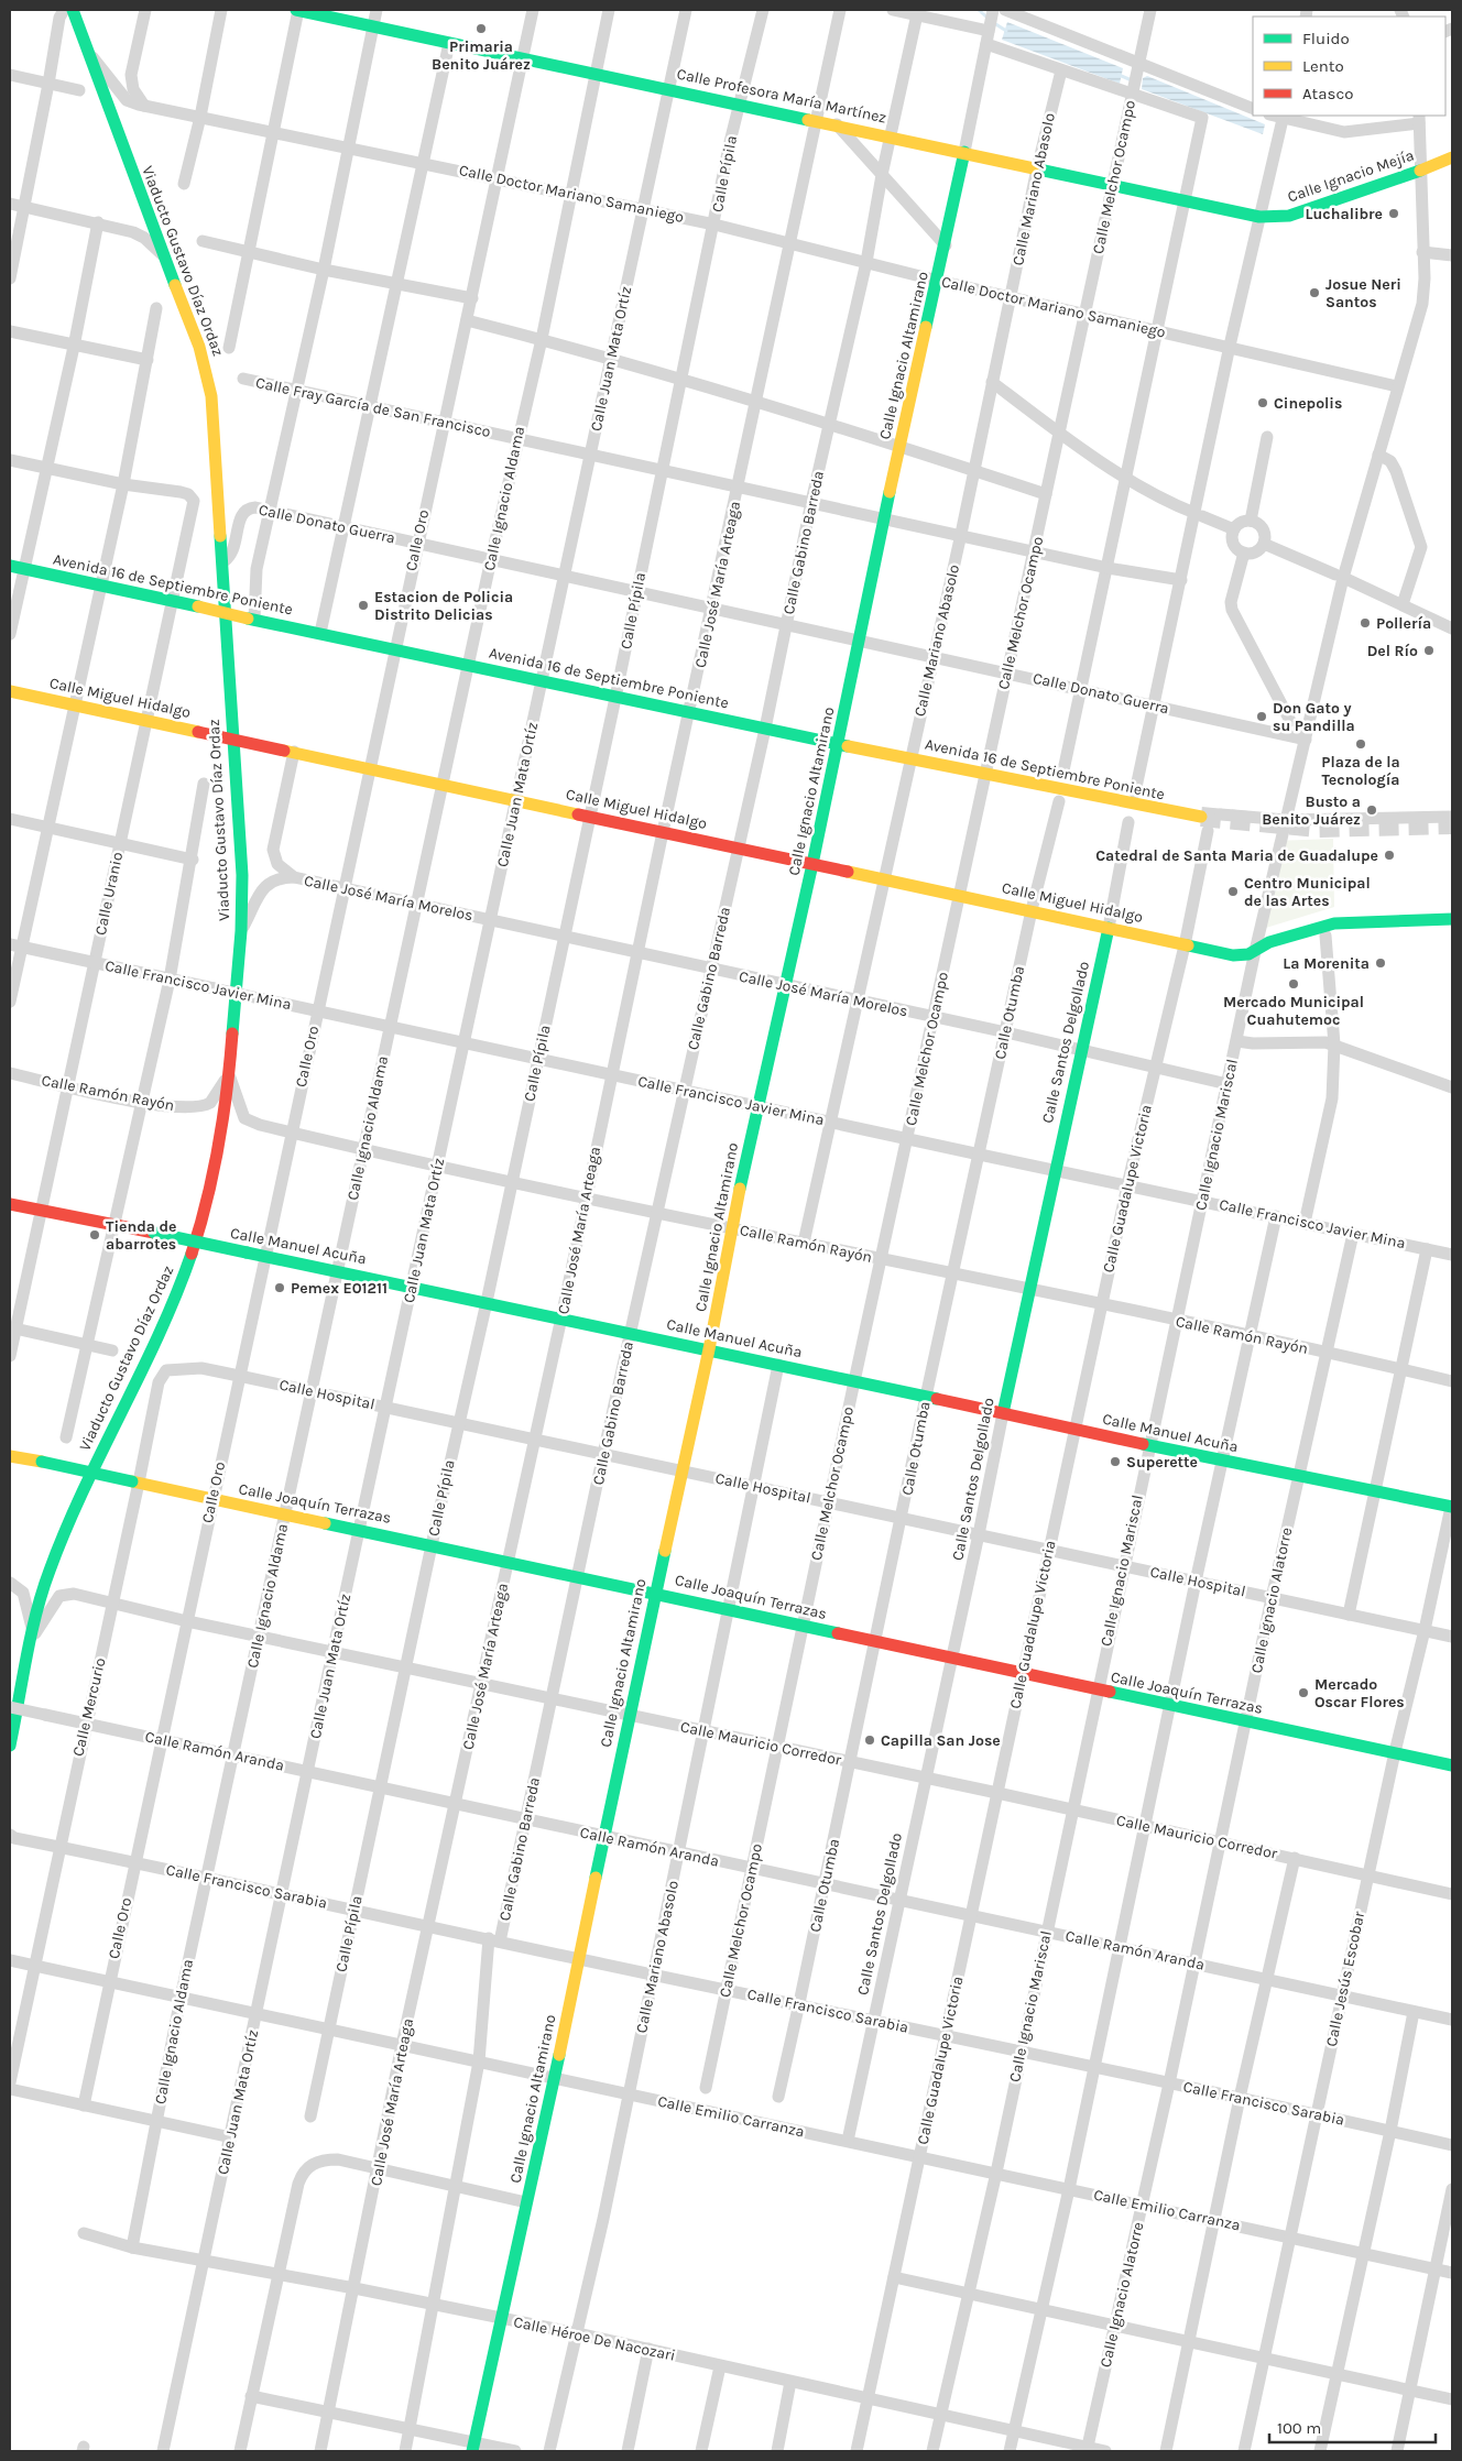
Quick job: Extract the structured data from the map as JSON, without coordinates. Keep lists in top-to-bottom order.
{
  "streets": {
    "street": [
      "Calle Profesora María Martínez",
      "Calle Pípila",
      "Calle Ignacio Mejía",
      "Calle Melchor Ocampo",
      "Calle Mariano Abasolo",
      "Calle Doctor Mariano Samaniego",
      "Viaducto Gustavo Díaz Ordaz",
      "Calle Ignacio Altamirano",
      "Calle Juan Mata Ortíz",
      "Calle Fray García de San Francisco",
      "Calle Ignacio Aldama",
      "Calle Donato Guerra",
      "Calle Oro",
      "Calle Gabino Barreda",
      "Avenida 16 de Septiembre Poniente",
      "Calle José María Arteaga",
      "Calle Miguel Hidalgo",
      "Calle Uranio",
      "Calle José María Morelos",
      "Calle Francisco Javier Mina",
      "Calle Otumba",
      "Calle Santos Delgollado",
      "Calle Ramón Rayón",
      "Calle Ignacio Mariscal",
      "Calle Guadalupe Victoria",
      "Calle Manuel Acuña",
      "Calle Hospital",
      "Calle Joaquín Terrazas",
      "Calle Ignacio Alatorre",
      "Calle Mercurio",
      "Calle Mauricio Corredor",
      "Calle Ramón Aranda",
      "Calle Francisco Sarabia",
      "Calle Jesús Escobar",
      "Calle Emilio Carranza",
      "Calle Héroe De Nacozari"
    ]
  },
  "crossings": [
    ["Calle Profesora María Martínez", "Calle Pípila"],
    ["Calle Profesora María Martínez", "Calle Ignacio Mejía"],
    ["Calle Profesora María Martínez", "Calle Melchor Ocampo"],
    ["Calle Profesora María Martínez", "Calle Mariano Abasolo"],
    ["Calle Profesora María Martínez", "Calle Ignacio Altamirano"],
    ["Calle Profesora María Martínez", "Calle Juan Mata Ortíz"],
    ["Calle Profesora María Martínez", "Calle Ignacio Aldama"],
    ["Calle Profesora María Martínez", "Calle Oro"],
    ["Calle Profesora María Martínez", "Calle Gabino Barreda"],
    ["Calle Profesora María Martínez", "Calle José María Arteaga"],
    ["Calle Pípila", "Calle Doctor Mariano Samaniego"],
    ["Calle Pípila", "Calle Fray García de San Francisco"],
    ["Calle Pípila", "Calle Donato Guerra"],
    ["Calle Pípila", "Avenida 16 de Septiembre Poniente"],
    ["Calle Pípila", "Calle Miguel Hidalgo"],
    ["Calle Pípila", "Calle José María Morelos"],
    ["Calle Pípila", "Calle Francisco Javier Mina"],
    ["Calle Pípila", "Calle Ramón Rayón"],
    ["Calle Pípila", "Calle Manuel Acuña"],
    ["Calle Pípila", "Calle Hospital"],
    ["Calle Pípila", "Calle Joaquín Terrazas"],
    ["Calle Pípila", "Calle Mauricio Corredor"],
    ["Calle Pípila", "Calle Ramón Aranda"],
    ["Calle Pípila", "Calle Francisco Sarabia"],
    ["Calle Pípila", "Calle Emilio Carranza"],
    ["Calle Melchor Ocampo", "Calle Doctor Mariano Samaniego"],
    ["Calle Melchor Ocampo", "Calle Fray García de San Francisco"],
    ["Calle Melchor Ocampo", "Calle Donato Guerra"],
    ["Calle Melchor Ocampo", "Avenida 16 de Septiembre Poniente"],
    ["Calle Melchor Ocampo", "Calle Miguel Hidalgo"],
    ["Calle Melchor Ocampo", "Calle José María Morelos"],
    ["Calle Melchor Ocampo", "Calle Francisco Javier Mina"],
    ["Calle Melchor Ocampo", "Calle Ramón Rayón"],
    ["Calle Melchor Ocampo", "Calle Manuel Acuña"],
    ["Calle Melchor Ocampo", "Calle Hospital"],
    ["Calle Melchor Ocampo", "Calle Joaquín Terrazas"],
    ["Calle Melchor Ocampo", "Calle Mauricio Corredor"],
    ["Calle Melchor Ocampo", "Calle Ramón Aranda"],
    ["Calle Melchor Ocampo", "Calle Francisco Sarabia"],
    ["Calle Mariano Abasolo", "Calle Doctor Mariano Samaniego"],
    ["Calle Mariano Abasolo", "Calle Fray García de San Francisco"],
    ["Calle Mariano Abasolo", "Calle Donato Guerra"],
    ["Calle Mariano Abasolo", "Avenida 16 de Septiembre Poniente"],
    ["Calle Mariano Abasolo", "Calle Miguel Hidalgo"],
    ["Calle Mariano Abasolo", "Calle José María Morelos"],
    ["Calle Mariano Abasolo", "Calle Francisco Javier Mina"],
    ["Calle Mariano Abasolo", "Calle Ramón Rayón"],
    ["Calle Mariano Abasolo", "Calle Manuel Acuña"],
    ["Calle Mariano Abasolo", "Calle Hospital"],
    ["Calle Mariano Abasolo", "Calle Joaquín Terrazas"],
    ["Calle Mariano Abasolo", "Calle Mauricio Corredor"],
    ["Calle Mariano Abasolo", "Calle Ramón Aranda"],
    ["Calle Mariano Abasolo", "Calle Francisco Sarabia"],
    ["Calle Mariano Abasolo", "Calle Emilio Carranza"],
    ["Calle Mariano Abasolo", "Calle Héroe De Nacozari"],
    ["Calle Doctor Mariano Samaniego", "Viaducto Gustavo Díaz Ordaz"],
    ["Calle Doctor Mariano Samaniego", "Calle Ignacio Altamirano"],
    ["Calle Doctor Mariano Samaniego", "Calle Juan Mata Ortíz"],
    ["Calle Doctor Mariano Samaniego", "Calle Ignacio Aldama"],
    ["Calle Doctor Mariano Samaniego", "Calle Oro"],
    ["Calle Doctor Mariano Samaniego", "Calle Gabino Barreda"],
    ["Calle Doctor Mariano Samaniego", "Calle José María Arteaga"],
    ["Viaducto Gustavo Díaz Ordaz", "Calle Donato Guerra"],
    ["Viaducto Gustavo Díaz Ordaz", "Calle Ramón Rayón"],
    ["Viaducto Gustavo Díaz Ordaz", "Calle Mauricio Corredor"],
    ["Calle Ignacio Altamirano", "Calle Fray García de San Francisco"],
    ["Calle Ignacio Altamirano", "Calle Donato Guerra"],
    ["Calle Ignacio Altamirano", "Avenida 16 de Septiembre Poniente"],
    ["Calle Ignacio Altamirano", "Calle Miguel Hidalgo"],
    ["Calle Ignacio Altamirano", "Calle José María Morelos"],
    ["Calle Ignacio Altamirano", "Calle Francisco Javier Mina"],
    ["Calle Ignacio Altamirano", "Calle Ramón Rayón"],
    ["Calle Ignacio Altamirano", "Calle Manuel Acuña"],
    ["Calle Ignacio Altamirano", "Calle Hospital"],
    ["Calle Ignacio Altamirano", "Calle Joaquín Terrazas"],
    ["Calle Ignacio Altamirano", "Calle Mauricio Corredor"],
    ["Calle Ignacio Altamirano", "Calle Ramón Aranda"],
    ["Calle Ignacio Altamirano", "Calle Francisco Sarabia"],
    ["Calle Ignacio Altamirano", "Calle Emilio Carranza"],
    ["Calle Ignacio Altamirano", "Calle Héroe De Nacozari"],
    ["Calle Juan Mata Ortíz", "Calle Fray García de San Francisco"],
    ["Calle Juan Mata Ortíz", "Calle Donato Guerra"],
    ["Calle Juan Mata Ortíz", "Avenida 16 de Septiembre Poniente"],
    ["Calle Juan Mata Ortíz", "Calle Miguel Hidalgo"],
    ["Calle Juan Mata Ortíz", "Calle José María Morelos"],
    ["Calle Juan Mata Ortíz", "Calle Francisco Javier Mina"],
    ["Calle Juan Mata Ortíz", "Calle Ramón Rayón"],
    ["Calle Juan Mata Ortíz", "Calle Manuel Acuña"],
    ["Calle Juan Mata Ortíz", "Calle Hospital"],
    ["Calle Juan Mata Ortíz", "Calle Joaquín Terrazas"],
    ["Calle Juan Mata Ortíz", "Calle Mauricio Corredor"],
    ["Calle Juan Mata Ortíz", "Calle Ramón Aranda"],
    ["Calle Juan Mata Ortíz", "Calle Francisco Sarabia"],
    ["Calle Juan Mata Ortíz", "Calle Emilio Carranza"],
    ["Calle Juan Mata Ortíz", "Calle Héroe De Nacozari"],
    ["Calle Fray García de San Francisco", "Calle Ignacio Aldama"],
    ["Calle Fray García de San Francisco", "Calle Oro"],
    ["Calle Fray García de San Francisco", "Calle Gabino Barreda"],
    ["Calle Fray García de San Francisco", "Calle José María Arteaga"],
    ["Calle Ignacio Aldama", "Calle Donato Guerra"],
    ["Calle Ignacio Aldama", "Avenida 16 de Septiembre Poniente"],
    ["Calle Ignacio Aldama", "Calle Miguel Hidalgo"],
    ["Calle Ignacio Aldama", "Calle José María Morelos"],
    ["Calle Ignacio Aldama", "Calle Francisco Javier Mina"],
    ["Calle Ignacio Aldama", "Calle Ramón Rayón"],
    ["Calle Ignacio Aldama", "Calle Manuel Acuña"],
    ["Calle Ignacio Aldama", "Calle Hospital"],
    ["Calle Ignacio Aldama", "Calle Joaquín Terrazas"],
    ["Calle Ignacio Aldama", "Calle Mauricio Corredor"],
    ["Calle Ignacio Aldama", "Calle Ramón Aranda"],
    ["Calle Ignacio Aldama", "Calle Francisco Sarabia"],
    ["Calle Ignacio Aldama", "Calle Emilio Carranza"],
    ["Calle Ignacio Aldama", "Calle Héroe De Nacozari"],
    ["Calle Donato Guerra", "Calle Oro"],
    ["Calle Donato Guerra", "Calle Gabino Barreda"],
    ["Calle Donato Guerra", "Calle José María Arteaga"],
    ["Calle Donato Guerra", "Calle Ignacio Mariscal"],
    ["Calle Oro", "Avenida 16 de Septiembre Poniente"],
    ["Calle Oro", "Calle Miguel Hidalgo"],
    ["Calle Oro", "Calle José María Morelos"],
    ["Calle Oro", "Calle Francisco Javier Mina"],
    ["Calle Oro", "Calle Ramón Rayón"],
    ["Calle Oro", "Calle Manuel Acuña"],
    ["Calle Oro", "Calle Hospital"],
    ["Calle Oro", "Calle Joaquín Terrazas"],
    ["Calle Oro", "Calle Mauricio Corredor"],
    ["Calle Oro", "Calle Ramón Aranda"],
    ["Calle Oro", "Calle Francisco Sarabia"],
    ["Calle Oro", "Calle Emilio Carranza"],
    ["Calle Gabino Barreda", "Avenida 16 de Septiembre Poniente"],
    ["Calle Gabino Barreda", "Calle Miguel Hidalgo"],
    ["Calle Gabino Barreda", "Calle José María Morelos"],
    ["Calle Gabino Barreda", "Calle Francisco Javier Mina"],
    ["Calle Gabino Barreda", "Calle Ramón Rayón"],
    ["Calle Gabino Barreda", "Calle Manuel Acuña"],
    ["Calle Gabino Barreda", "Calle Hospital"],
    ["Calle Gabino Barreda", "Calle Joaquín Terrazas"],
    ["Calle Gabino Barreda", "Calle Mauricio Corredor"],
    ["Calle Gabino Barreda", "Calle Ramón Aranda"],
    ["Calle Gabino Barreda", "Calle Francisco Sarabia"],
    ["Calle Gabino Barreda", "Calle Emilio Carranza"],
    ["Calle Gabino Barreda", "Calle Héroe De Nacozari"],
    ["Avenida 16 de Septiembre Poniente", "Calle José María Arteaga"],
    ["Avenida 16 de Septiembre Poniente", "Calle Uranio"],
    ["Calle José María Arteaga", "Calle Miguel Hidalgo"],
    ["Calle José María Arteaga", "Calle José María Morelos"],
    ["Calle José María Arteaga", "Calle Francisco Javier Mina"],
    ["Calle José María Arteaga", "Calle Ramón Rayón"],
    ["Calle José María Arteaga", "Calle Manuel Acuña"],
    ["Calle José María Arteaga", "Calle Hospital"],
    ["Calle José María Arteaga", "Calle Joaquín Terrazas"],
    ["Calle José María Arteaga", "Calle Mauricio Corredor"],
    ["Calle José María Arteaga", "Calle Ramón Aranda"],
    ["Calle José María Arteaga", "Calle Francisco Sarabia"],
    ["Calle José María Arteaga", "Calle Emilio Carranza"],
    ["Calle José María Arteaga", "Calle Héroe De Nacozari"],
    ["Calle Miguel Hidalgo", "Calle Uranio"],
    ["Calle Miguel Hidalgo", "Calle José María Morelos"],
    ["Calle Miguel Hidalgo", "Calle Otumba"],
    ["Calle Miguel Hidalgo", "Calle Santos Delgollado"],
    ["Calle Miguel Hidalgo", "Calle Ignacio Mariscal"],
    ["Calle Miguel Hidalgo", "Calle Guadalupe Victoria"],
    ["Calle Uranio", "Calle Francisco Javier Mina"],
    ["Calle Uranio", "Calle Ramón Rayón"],
    ["Calle Uranio", "Calle Manuel Acuña"],
    ["Calle José María Morelos", "Calle Otumba"],
    ["Calle José María Morelos", "Calle Santos Delgollado"],
    ["Calle José María Morelos", "Calle Ignacio Mariscal"],
    ["Calle José María Morelos", "Calle Guadalupe Victoria"],
    ["Calle Francisco Javier Mina", "Calle Otumba"],
    ["Calle Francisco Javier Mina", "Calle Santos Delgollado"],
    ["Calle Francisco Javier Mina", "Calle Ignacio Mariscal"],
    ["Calle Francisco Javier Mina", "Calle Guadalupe Victoria"],
    ["Calle Francisco Javier Mina", "Calle Ignacio Alatorre"],
    ["Calle Otumba", "Calle Ramón Rayón"],
    ["Calle Otumba", "Calle Manuel Acuña"],
    ["Calle Otumba", "Calle Hospital"],
    ["Calle Otumba", "Calle Joaquín Terrazas"],
    ["Calle Otumba", "Calle Mauricio Corredor"],
    ["Calle Otumba", "Calle Ramón Aranda"],
    ["Calle Otumba", "Calle Francisco Sarabia"],
    ["Calle Santos Delgollado", "Calle Ramón Rayón"],
    ["Calle Santos Delgollado", "Calle Manuel Acuña"],
    ["Calle Santos Delgollado", "Calle Hospital"],
    ["Calle Santos Delgollado", "Calle Joaquín Terrazas"],
    ["Calle Santos Delgollado", "Calle Mauricio Corredor"],
    ["Calle Santos Delgollado", "Calle Ramón Aranda"],
    ["Calle Santos Delgollado", "Calle Francisco Sarabia"],
    ["Calle Santos Delgollado", "Calle Emilio Carranza"],
    ["Calle Ramón Rayón", "Calle Ignacio Mariscal"],
    ["Calle Ramón Rayón", "Calle Guadalupe Victoria"],
    ["Calle Ramón Rayón", "Calle Ignacio Alatorre"],
    ["Calle Ignacio Mariscal", "Calle Manuel Acuña"],
    ["Calle Ignacio Mariscal", "Calle Hospital"],
    ["Calle Ignacio Mariscal", "Calle Joaquín Terrazas"],
    ["Calle Ignacio Mariscal", "Calle Mauricio Corredor"],
    ["Calle Ignacio Mariscal", "Calle Ramón Aranda"],
    ["Calle Ignacio Mariscal", "Calle Francisco Sarabia"],
    ["Calle Ignacio Mariscal", "Calle Emilio Carranza"],
    ["Calle Ignacio Mariscal", "Calle Héroe De Nacozari"],
    ["Calle Guadalupe Victoria", "Calle Manuel Acuña"],
    ["Calle Guadalupe Victoria", "Calle Hospital"],
    ["Calle Guadalupe Victoria", "Calle Joaquín Terrazas"],
    ["Calle Guadalupe Victoria", "Calle Mauricio Corredor"],
    ["Calle Guadalupe Victoria", "Calle Ramón Aranda"],
    ["Calle Guadalupe Victoria", "Calle Francisco Sarabia"],
    ["Calle Guadalupe Victoria", "Calle Emilio Carranza"],
    ["Calle Guadalupe Victoria", "Calle Héroe De Nacozari"],
    ["Calle Manuel Acuña", "Calle Ignacio Alatorre"],
    ["Calle Manuel Acuña", "Calle Jesús Escobar"],
    ["Calle Hospital", "Calle Ignacio Alatorre"],
    ["Calle Hospital", "Calle Mercurio"],
    ["Calle Hospital", "Calle Jesús Escobar"],
    ["Calle Joaquín Terrazas", "Calle Ignacio Alatorre"],
    ["Calle Joaquín Terrazas", "Calle Mercurio"],
    ["Calle Joaquín Terrazas", "Calle Jesús Escobar"],
    ["Calle Ignacio Alatorre", "Calle Mauricio Corredor"],
    ["Calle Ignacio Alatorre", "Calle Ramón Aranda"],
    ["Calle Ignacio Alatorre", "Calle Francisco Sarabia"],
    ["Calle Ignacio Alatorre", "Calle Emilio Carranza"],
    ["Calle Ignacio Alatorre", "Calle Héroe De Nacozari"],
    ["Calle Mercurio", "Calle Mauricio Corredor"],
    ["Calle Mercurio", "Calle Ramón Aranda"],
    ["Calle Mercurio", "Calle Francisco Sarabia"],
    ["Calle Mercurio", "Calle Emilio Carranza"],
    ["Calle Mauricio Corredor", "Calle Jesús Escobar"],
    ["Calle Ramón Aranda", "Calle Jesús Escobar"],
    ["Calle Francisco Sarabia", "Calle Jesús Escobar"],
    ["Calle Jesús Escobar", "Calle Emilio Carranza"]
  ],
  "places": [
    "Primaria Benito Juárez",
    "Luchalibre",
    "Josue Neri Santos",
    "Cinepolis",
    "Estacion de Policia Distrito Delicias",
    "Pollería",
    "Del Río",
    "Don Gato y su Pandilla",
    "Plaza de la Tecnología",
    "Busto a Benito Juárez",
    "Catedral de Santa Maria de Guadalupe",
    "Centro Municipal de las Artes",
    "La Morenita",
    "Mercado Municipal Cuahutemoc",
    "Tienda de abarrotes",
    "Pemex E01211",
    "Superette",
    "Mercado Oscar Flores",
    "Capilla San Jose"
  ],
  "legend": ["Fluido", "Lento", "Atasco"],
  "scale_bar": "100 m"
}
